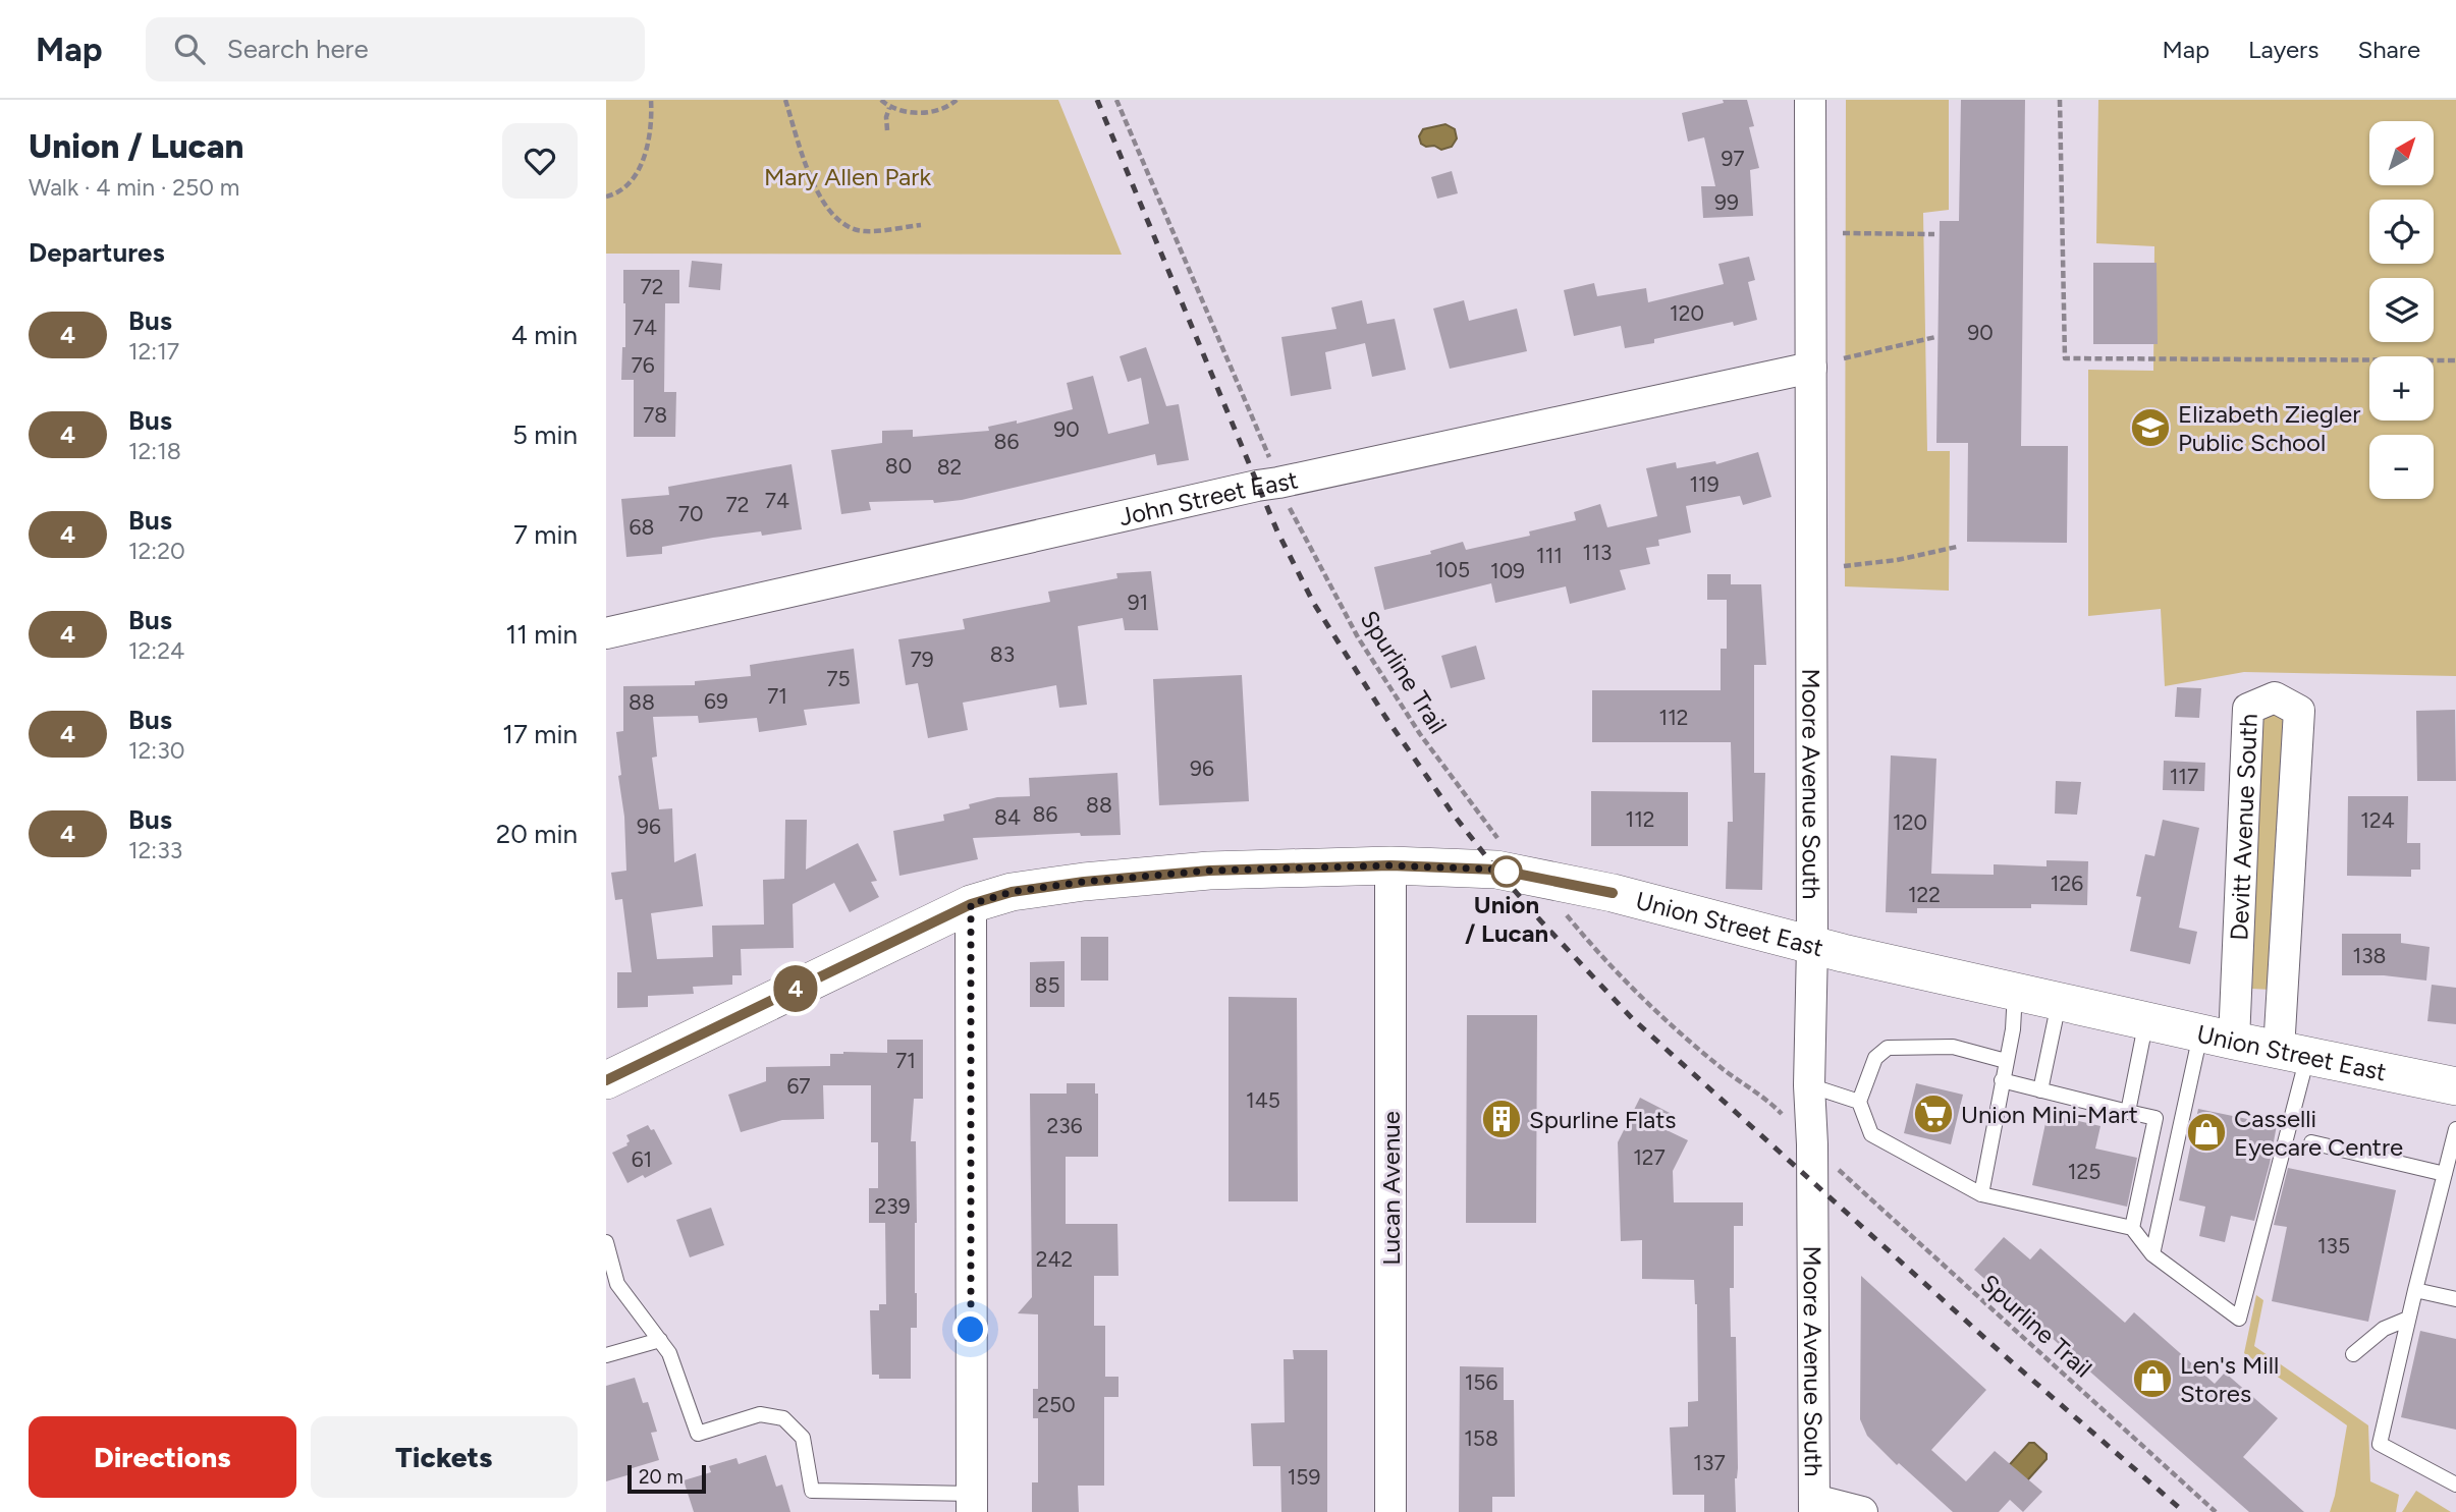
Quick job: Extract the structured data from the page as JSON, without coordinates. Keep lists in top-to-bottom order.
{
  "streets": {
    "street": [
      "John Street East",
      "Moore Avenue South",
      "Devitt Avenue South",
      "Union Street East",
      "Lucan Avenue"
    ],
    "path": ["Spurline Trail"]
  },
  "crossings": [
    ["John Street East", "Moore Avenue South"],
    ["Moore Avenue South", "Union Street East"],
    ["Devitt Avenue South", "Union Street East"],
    ["Union Street East", "Lucan Avenue"]
  ],
  "parks": ["Mary Allen Park"],
  "places": {
    "school or university": ["Elizabeth Ziegler Public School"],
    "other": ["Union / Lucan"],
    "supermarket": ["Union Mini-Mart"],
    "building": ["Spurline Flats"],
    "shop": ["Casselli Eyecare Centre", "Len's Mill Stores"]
  },
  "lines": ["bus line 4"],
  "house_numbers": [
    "97",
    "99",
    "72",
    "120",
    "74",
    "90",
    "76",
    "78",
    "90",
    "86",
    "80",
    "82",
    "119",
    "74",
    "72",
    "70",
    "68",
    "113",
    "111",
    "105",
    "109",
    "91",
    "83",
    "79",
    "75",
    "71",
    "69",
    "88",
    "112",
    "96",
    "117",
    "88",
    "86",
    "84",
    "112",
    "124",
    "120",
    "96",
    "126",
    "122",
    "138",
    "85",
    "71",
    "67",
    "145",
    "236",
    "127",
    "61",
    "125",
    "239",
    "135",
    "242",
    "156",
    "250",
    "158",
    "137",
    "159"
  ],
  "scale_bar": "20 m",
  "north": "top right",
  "page": {
    "header": "Map",
    "search": "Search here",
    "nav": ["Map", "Layers", "Share"],
    "heading": [
      ["Union / Lucan", "Walk · 4 min · 250 m"],
      "Departures"
    ],
    "on_map": "4",
    "map_buttons": ["+", "−"],
    "list": [
      {
        "mark": "4",
        "name": "Bus",
        "note": "12:17",
        "value": "4 min"
      },
      {
        "mark": "4",
        "name": "Bus",
        "note": "12:18",
        "value": "5 min"
      },
      {
        "mark": "4",
        "name": "Bus",
        "note": "12:20",
        "value": "7 min"
      },
      {
        "mark": "4",
        "name": "Bus",
        "note": "12:24",
        "value": "11 min"
      },
      {
        "mark": "4",
        "name": "Bus",
        "note": "12:30",
        "value": "17 min"
      },
      {
        "mark": "4",
        "name": "Bus",
        "note": "12:33",
        "value": "20 min"
      }
    ],
    "buttons": ["Directions", "Tickets"],
    "scale": "20 m"
  }
}
